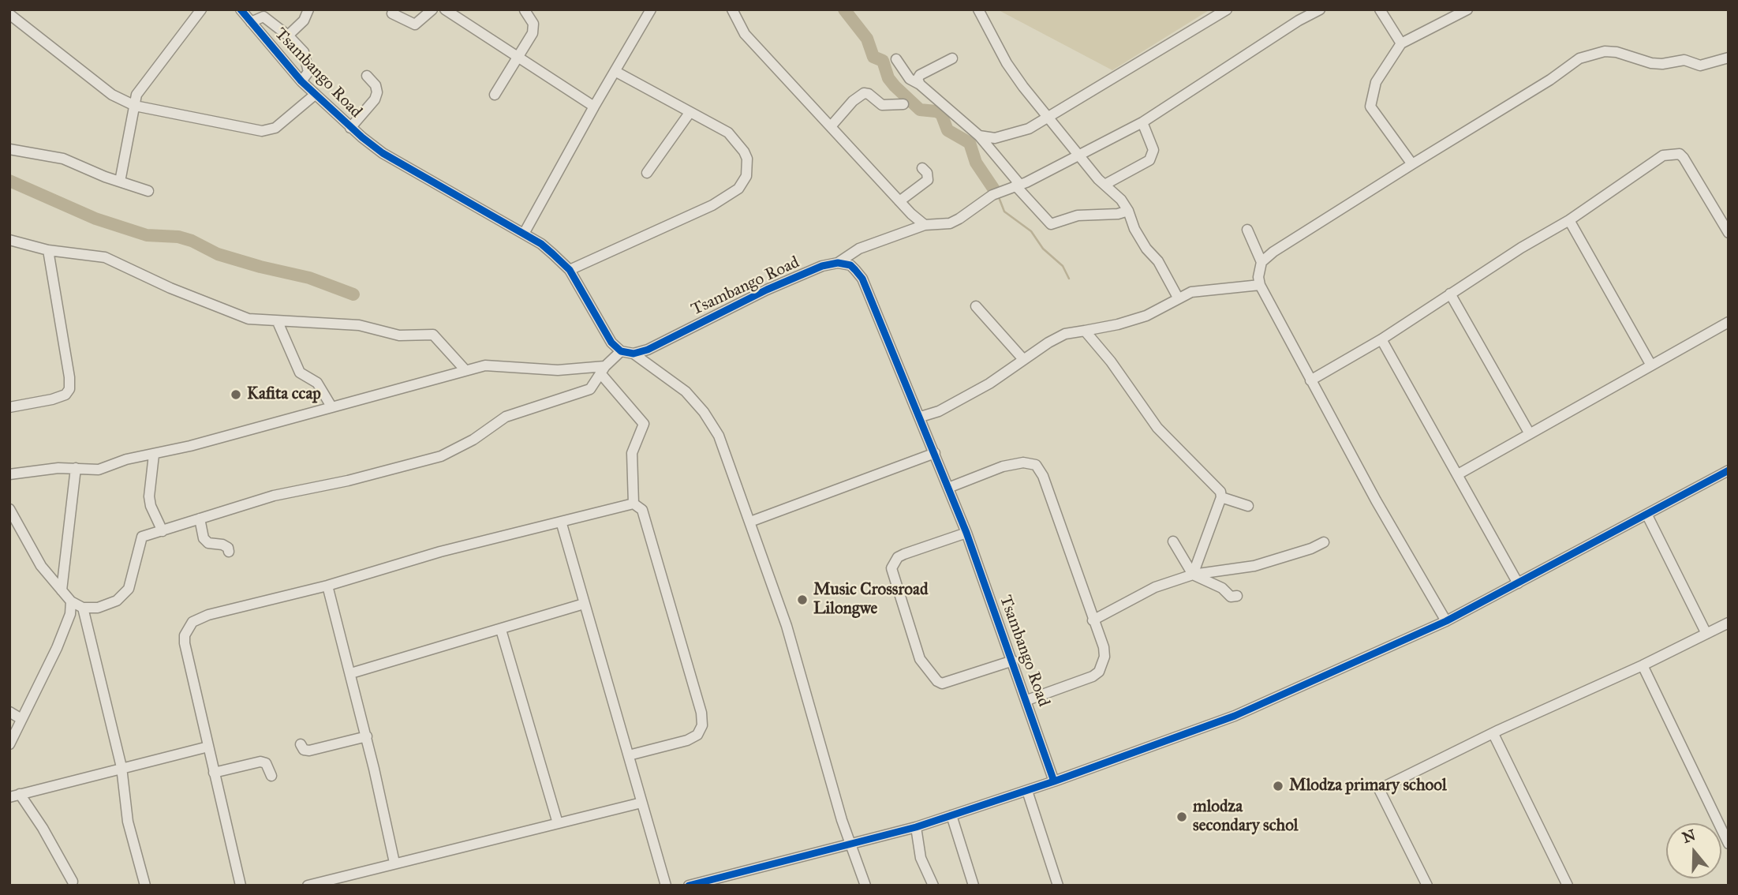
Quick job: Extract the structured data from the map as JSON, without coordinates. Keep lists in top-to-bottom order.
{
  "streets": {
    "street": ["Tsambango Road"]
  },
  "places": [
    "Kafita ccap",
    "Music Crossroad Lilongwe",
    "Mlodza primary school",
    "mlodza secondary schol"
  ],
  "north": "top"
}
